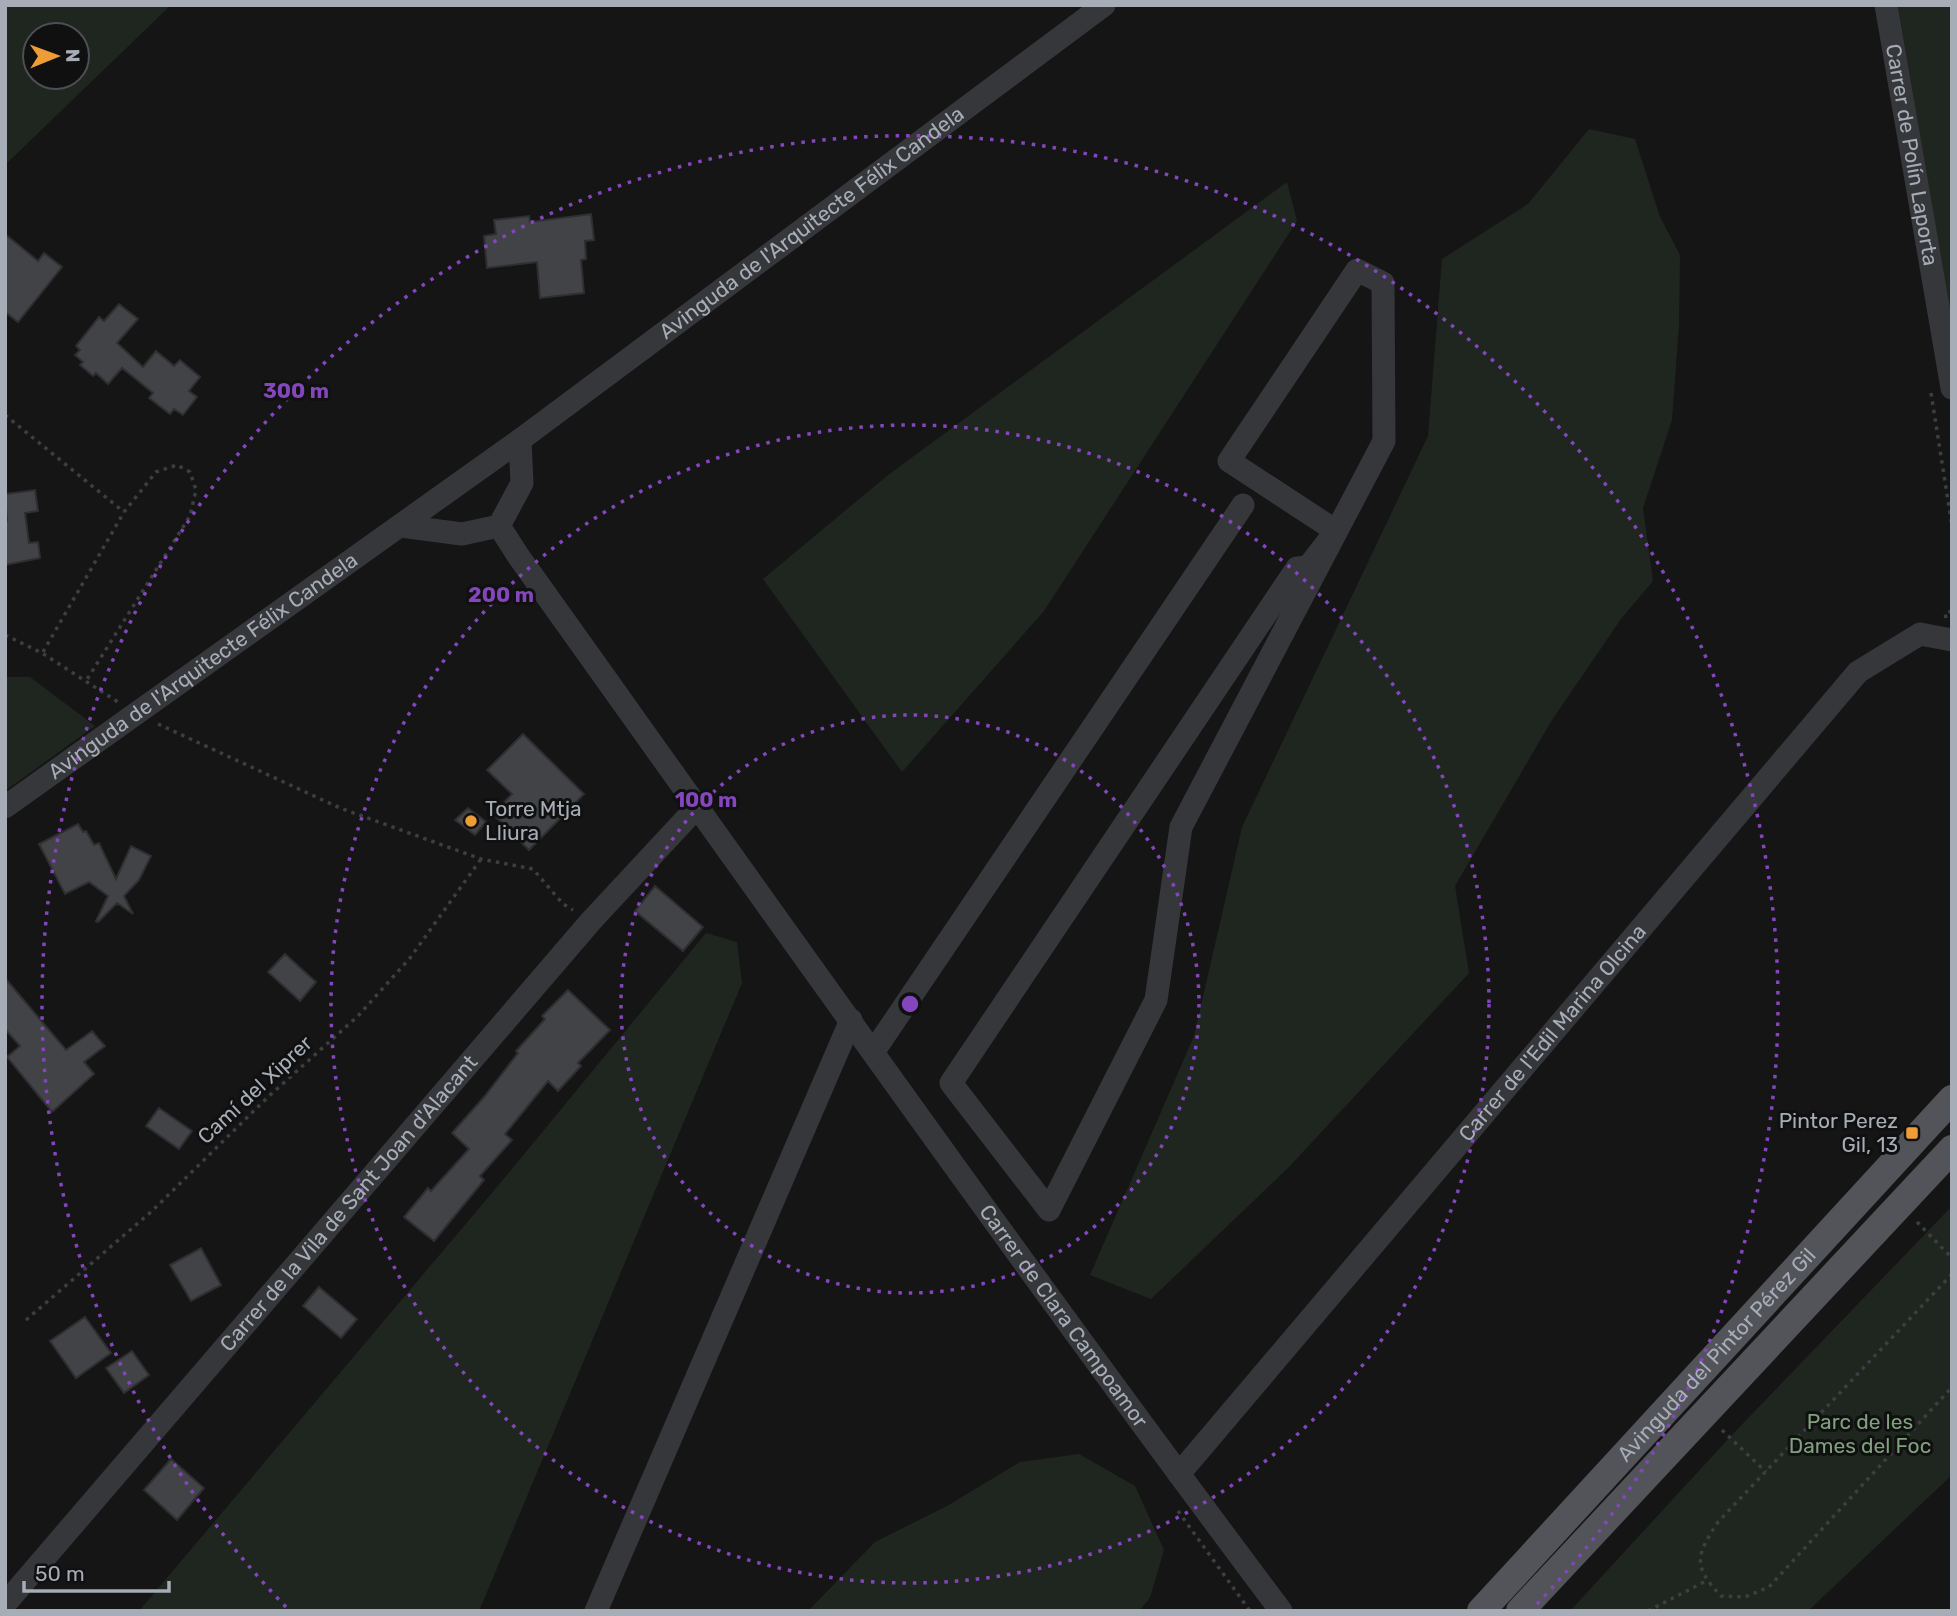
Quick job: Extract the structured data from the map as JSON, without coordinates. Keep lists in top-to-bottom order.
{
  "streets": {
    "main road": ["Avinguda del Pintor Pérez Gil"],
    "street": [
      "Carrer de Polín Laporta",
      "Avinguda de l'Arquitecte Félix Candela",
      "Carrer de l'Edil Marina Olcina",
      "Carrer de la Vila de Sant Joan d'Alacant",
      "Carrer de Clara Campoamor"
    ],
    "path": ["Camí del Xiprer"]
  },
  "crossings": [
    ["Carrer de l'Edil Marina Olcina", "Carrer de Clara Campoamor"],
    ["Carrer de la Vila de Sant Joan d'Alacant", "Carrer de Clara Campoamor"]
  ],
  "parks": ["Parc de les Dames del Foc"],
  "places": {
    "other": ["Torre Mtja Lliura"],
    "transit": ["Pintor Perez Gil, 13"]
  },
  "scale_bar": "50 m",
  "north": "right",
  "rings": ["300 m", "200 m", "100 m"]
}
